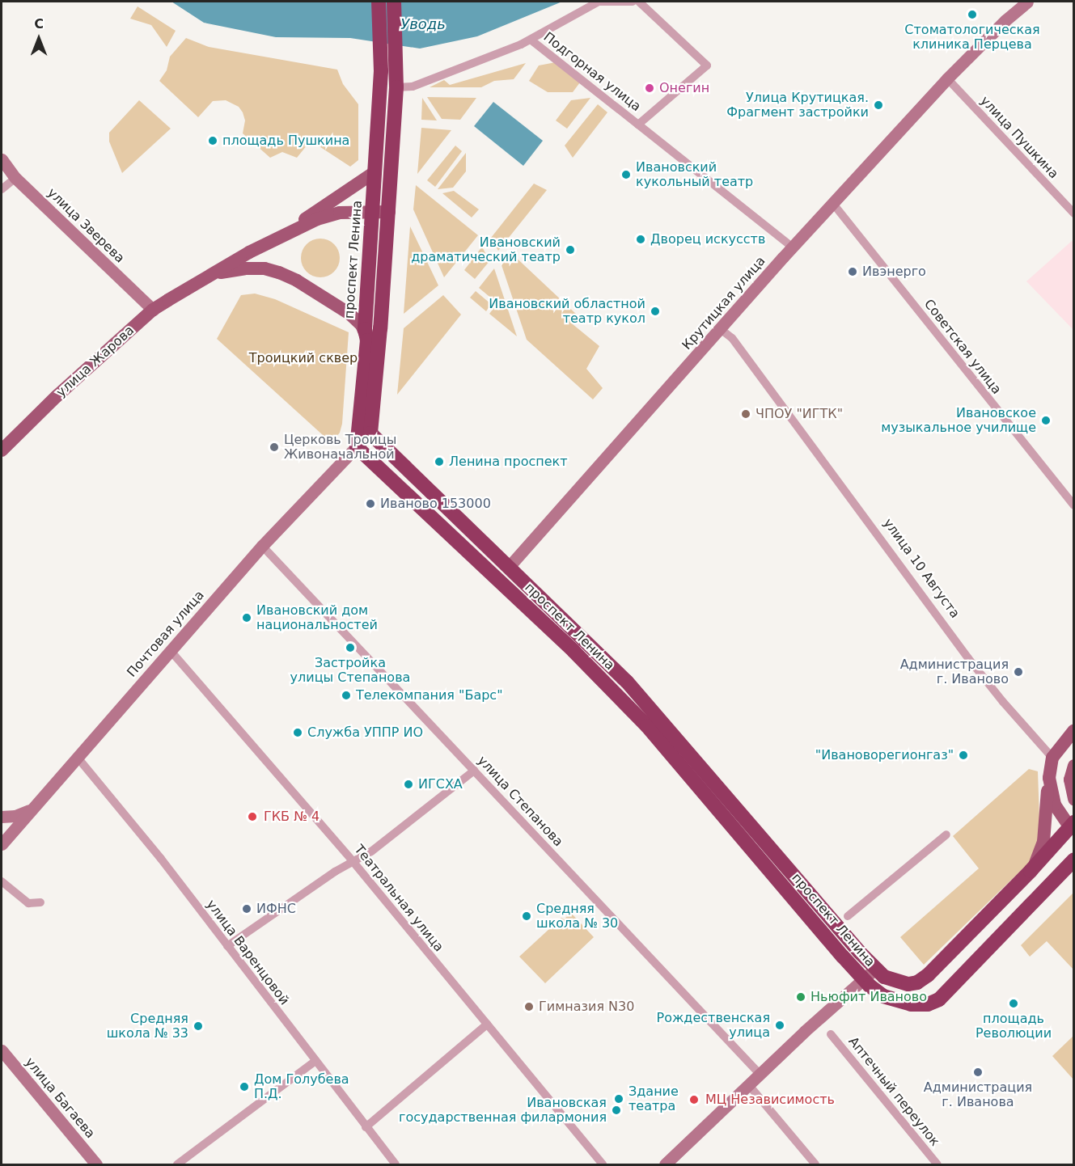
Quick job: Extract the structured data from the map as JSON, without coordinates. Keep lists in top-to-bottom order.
{
  "streets": {
    "highway": ["проспект Ленина"],
    "main road": [
      "улица Зверева",
      "Крутицкая улица",
      "улица Жарова",
      "Почтовая улица",
      "улица Багаева"
    ],
    "street": [
      "Подгорная улица",
      "улица Пушкина",
      "Советская улица",
      "улица 10 Августа",
      "улица Степанова",
      "Театральная улица",
      "улица Варенцовой",
      "Аптечный переулок"
    ]
  },
  "crossings": [
    ["Подгорная улица", "Крутицкая улица"],
    ["улица Пушкина", "Крутицкая улица"],
    ["улица Зверева", "улица Жарова"],
    ["проспект Ленина", "Крутицкая улица"],
    ["проспект Ленина", "Почтовая улица"],
    ["Крутицкая улица", "Советская улица"],
    ["Крутицкая улица", "улица 10 Августа"],
    ["Почтовая улица", "улица Степанова"],
    ["Почтовая улица", "Театральная улица"],
    ["Почтовая улица", "улица Варенцовой"]
  ],
  "water": ["Уводь"],
  "parks": ["Троицкий сквер"],
  "places": [
    "Стоматологическая клиника Перцева",
    "Онегин",
    "Улица Крутицкая. Фрагмент застройки",
    "площадь Пушкина",
    "Ивановский кукольный театр",
    "Дворец искусств",
    "Ивановский драматический театр",
    "Ивэнерго",
    "Ивановский областной театр кукол",
    "ЧПОУ \"ИГТК\"",
    "Ивановское музыкальное училище",
    "Церковь Троицы Живоначальной",
    "Ленина проспект",
    "Иваново 153000",
    "Ивановский дом национальностей",
    "Застройка улицы Степанова",
    "Администрация г. Иваново",
    "Телекомпания \"Барс\"",
    "Служба УППР ИО",
    "\"Ивановорегионгаз\"",
    "ИГСХА",
    "ГКБ № 4",
    "ИФНС",
    "Средняя школа № 30",
    "Ньюфит Иваново",
    "площадь Революции",
    "Гимназия N30",
    "Рождественская улица",
    "Средняя школа № 33",
    "Администрация г. Иванова",
    "Дом Голубева П.Д.",
    "Здание театра",
    "МЦ Независимость",
    "Ивановская государственная филармония"
  ],
  "north": "top"
}
